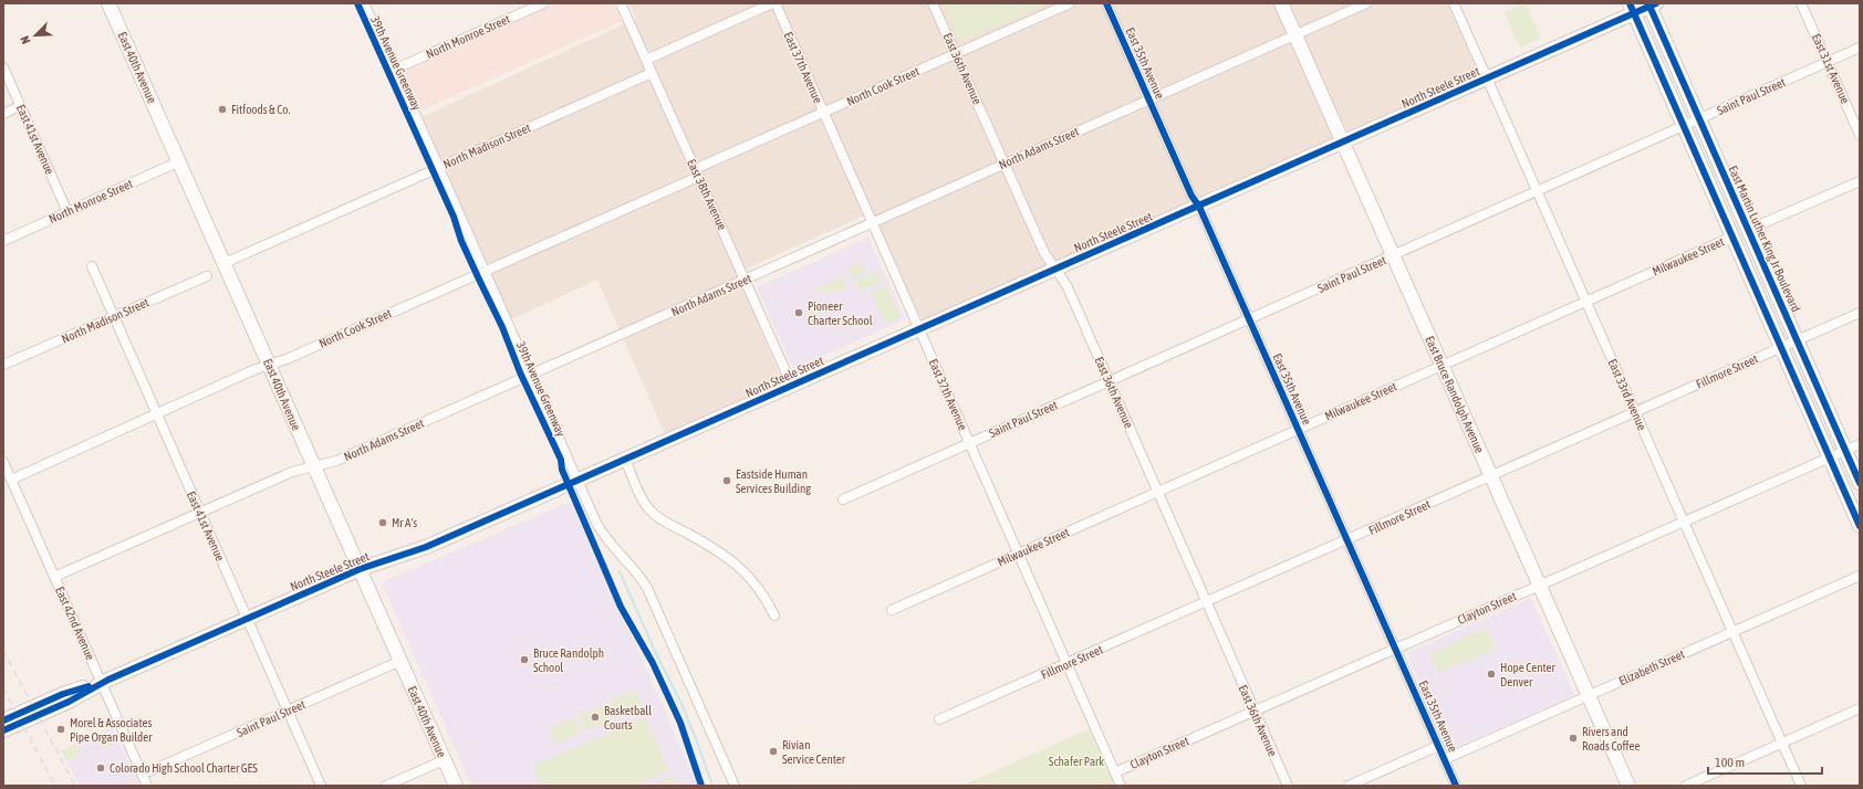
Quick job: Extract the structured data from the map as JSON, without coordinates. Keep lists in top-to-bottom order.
{
  "streets": {
    "street": [
      "North Monroe Street",
      "East 35th Avenue",
      "East 40th Avenue",
      "East 37th Avenue",
      "East 36th Avenue",
      "East 31st Avenue",
      "North Cook Street",
      "North Steele Street",
      "Saint Paul Street",
      "East 41st Avenue",
      "North Madison Street",
      "North Adams Street",
      "East 38th Avenue",
      "East Martin Luther King Jr Boulevard",
      "Milwaukee Street",
      "Fillmore Street",
      "East Bruce Randolph Avenue",
      "East 33rd Avenue",
      "Clayton Street",
      "East 42nd Avenue",
      "Elizabeth Street"
    ],
    "cycle path": ["39th Avenue Greenway"]
  },
  "crossings": [
    ["North Monroe Street", "East 40th Avenue"],
    ["North Monroe Street", "East 41st Avenue"],
    ["East 35th Avenue", "North Steele Street"],
    ["East 35th Avenue", "Saint Paul Street"],
    ["East 35th Avenue", "North Adams Street"],
    ["East 35th Avenue", "Milwaukee Street"],
    ["East 35th Avenue", "Fillmore Street"],
    ["East 35th Avenue", "Clayton Street"],
    ["East 35th Avenue", "Elizabeth Street"],
    ["East 40th Avenue", "North Cook Street"],
    ["East 40th Avenue", "North Steele Street"],
    ["East 40th Avenue", "Saint Paul Street"],
    ["East 40th Avenue", "North Madison Street"],
    ["East 40th Avenue", "North Adams Street"],
    ["East 37th Avenue", "North Cook Street"],
    ["East 37th Avenue", "North Steele Street"],
    ["East 37th Avenue", "Saint Paul Street"],
    ["East 37th Avenue", "North Adams Street"],
    ["East 37th Avenue", "Milwaukee Street"],
    ["East 37th Avenue", "Fillmore Street"],
    ["East 37th Avenue", "Clayton Street"],
    ["East 36th Avenue", "North Cook Street"],
    ["East 36th Avenue", "North Steele Street"],
    ["East 36th Avenue", "Saint Paul Street"],
    ["East 36th Avenue", "North Adams Street"],
    ["East 36th Avenue", "Milwaukee Street"],
    ["East 36th Avenue", "Fillmore Street"],
    ["East 36th Avenue", "Clayton Street"],
    ["East 31st Avenue", "Saint Paul Street"],
    ["North Cook Street", "East 41st Avenue"],
    ["North Cook Street", "East 38th Avenue"],
    ["North Cook Street", "East 42nd Avenue"],
    ["North Steele Street", "East 41st Avenue"],
    ["North Steele Street", "East 38th Avenue"],
    ["North Steele Street", "East Martin Luther King Jr Boulevard"],
    ["North Steele Street", "East Bruce Randolph Avenue"],
    ["North Steele Street", "East 33rd Avenue"],
    ["North Steele Street", "East 42nd Avenue"],
    ["Saint Paul Street", "East 41st Avenue"],
    ["Saint Paul Street", "East Martin Luther King Jr Boulevard"],
    ["Saint Paul Street", "East Bruce Randolph Avenue"],
    ["Saint Paul Street", "East 33rd Avenue"],
    ["Saint Paul Street", "East 42nd Avenue"],
    ["East 41st Avenue", "North Madison Street"],
    ["East 41st Avenue", "North Adams Street"],
    ["North Madison Street", "East 38th Avenue"],
    ["North Adams Street", "East 38th Avenue"],
    ["North Adams Street", "East Bruce Randolph Avenue"],
    ["North Adams Street", "East 42nd Avenue"],
    ["East Martin Luther King Jr Boulevard", "Fillmore Street"],
    ["East Martin Luther King Jr Boulevard", "Clayton Street"],
    ["Milwaukee Street", "East Bruce Randolph Avenue"],
    ["Milwaukee Street", "East 33rd Avenue"],
    ["Fillmore Street", "East Bruce Randolph Avenue"],
    ["Fillmore Street", "East 33rd Avenue"],
    ["East Bruce Randolph Avenue", "Clayton Street"],
    ["East Bruce Randolph Avenue", "Elizabeth Street"],
    ["East 33rd Avenue", "Clayton Street"],
    ["East 33rd Avenue", "Elizabeth Street"]
  ],
  "parks": ["Schafer Park"],
  "places": [
    "Fitfoods & Co.",
    "Pioneer Charter School",
    "Eastside Human Services Building",
    "Mr A's",
    "Bruce Randolph School",
    "Hope Center Denver",
    "Basketball Courts",
    "Morel & Associates Pipe Organ Builder",
    "Rivers and Roads Coffee",
    "Rivian Service Center",
    "Colorado High School Charter GES"
  ],
  "scale_bar": "100 m",
  "north": "bottom left"
}
